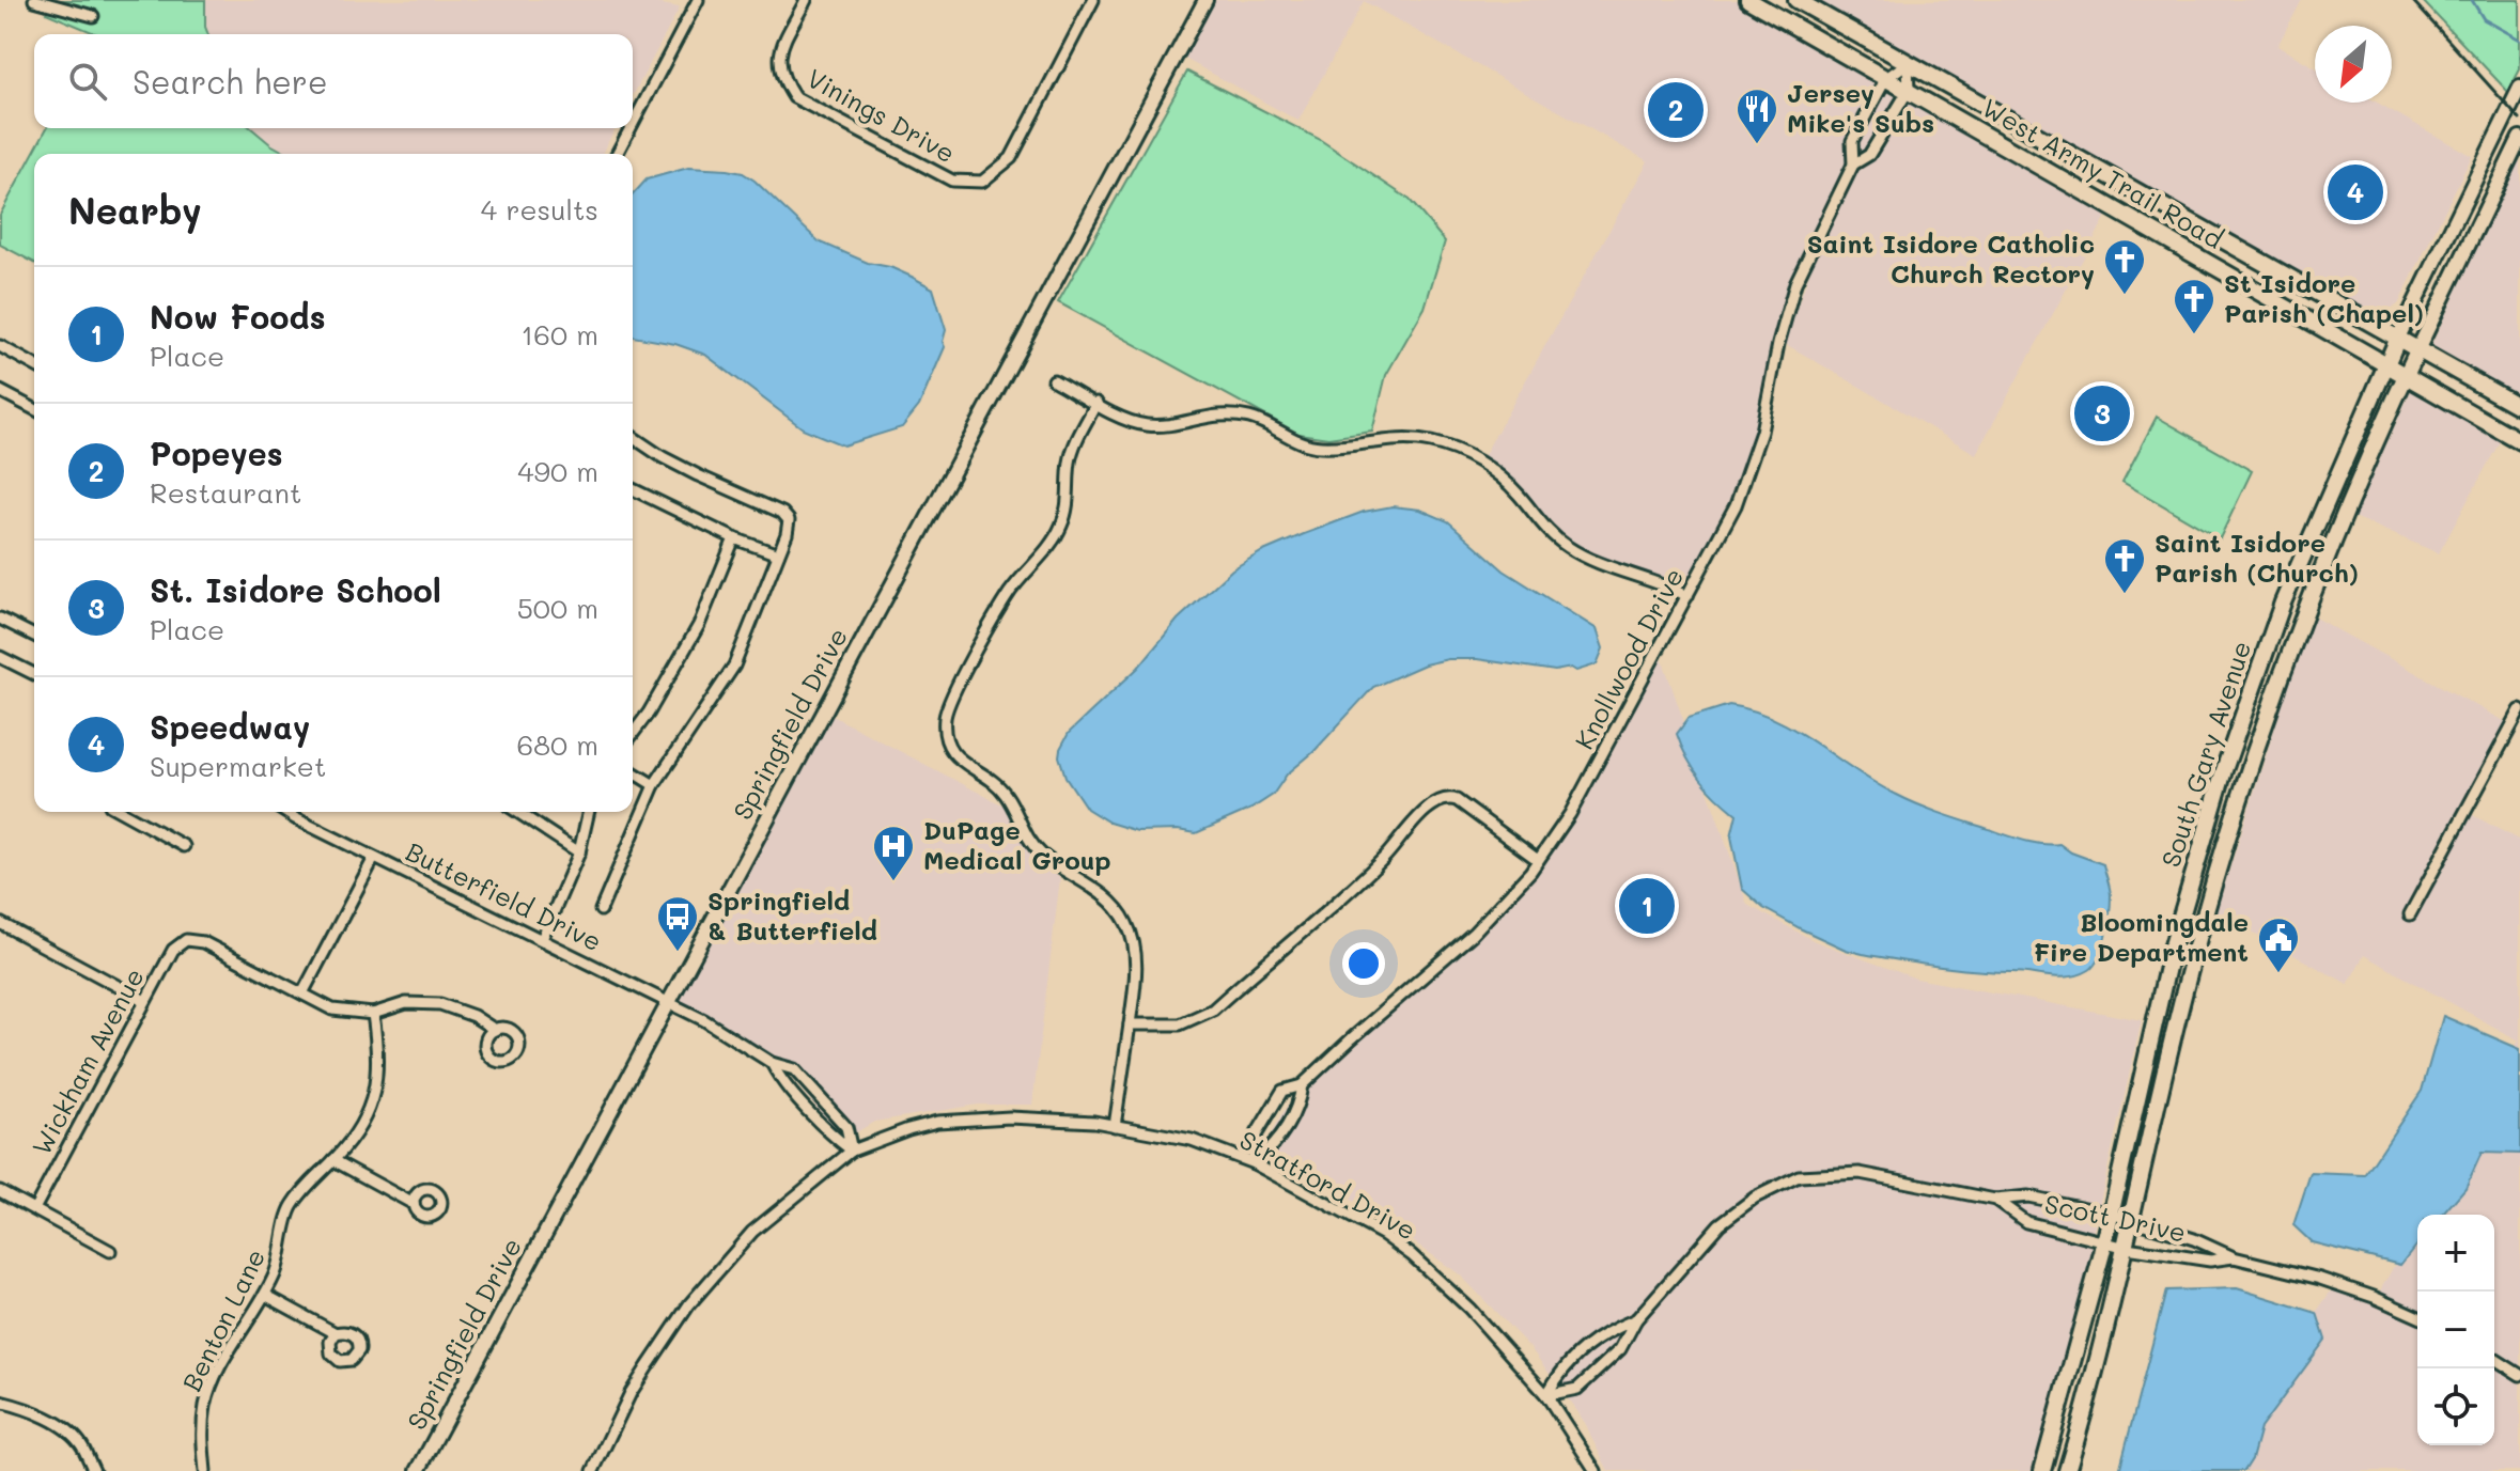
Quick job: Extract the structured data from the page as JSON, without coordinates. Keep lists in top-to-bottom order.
{
  "streets": {
    "main road": ["West Army Trail Road", "South Gary Avenue"],
    "street": [
      "Vinings Drive",
      "Knollwood Drive",
      "Springfield Drive",
      "Butterfield Drive",
      "Wickham Avenue",
      "Stratford Drive",
      "Scott Drive",
      "Benton Lane"
    ]
  },
  "crossings": [
    ["West Army Trail Road", "Knollwood Drive"],
    ["West Army Trail Road", "South Gary Avenue"],
    ["Knollwood Drive", "Stratford Drive"],
    ["Springfield Drive", "Butterfield Drive"],
    ["South Gary Avenue", "Scott Drive"],
    ["Butterfield Drive", "Stratford Drive"],
    ["Stratford Drive", "Scott Drive"]
  ],
  "places": {
    "restaurant": ["Jersey Mike's Subs"],
    "church": ["Saint Isidore Catholic Church Rectory", "St Isidore Parish (Chapel)", "Saint Isidore Parish (Church)"],
    "hospital": ["DuPage Medical Group"],
    "bus stop": ["Springfield & Butterfield"],
    "public building": ["Bloomingdale Fire Department"]
  },
  "north": "bottom left",
  "page": {
    "search": "Search here",
    "pins": [
      "2",
      "4",
      "3",
      "1"
    ],
    "heading": ["Nearby", "4 results"],
    "list": [
      {
        "mark": "1",
        "name": "Now Foods",
        "note": "Place",
        "value": "160 m"
      },
      {
        "mark": "2",
        "name": "Popeyes",
        "note": "Restaurant",
        "value": "490 m"
      },
      {
        "mark": "3",
        "name": "St. Isidore School",
        "note": "Place",
        "value": "500 m"
      },
      {
        "mark": "4",
        "name": "Speedway",
        "note": "Supermarket",
        "value": "680 m"
      }
    ],
    "map_buttons": ["+", "−"]
  }
}
